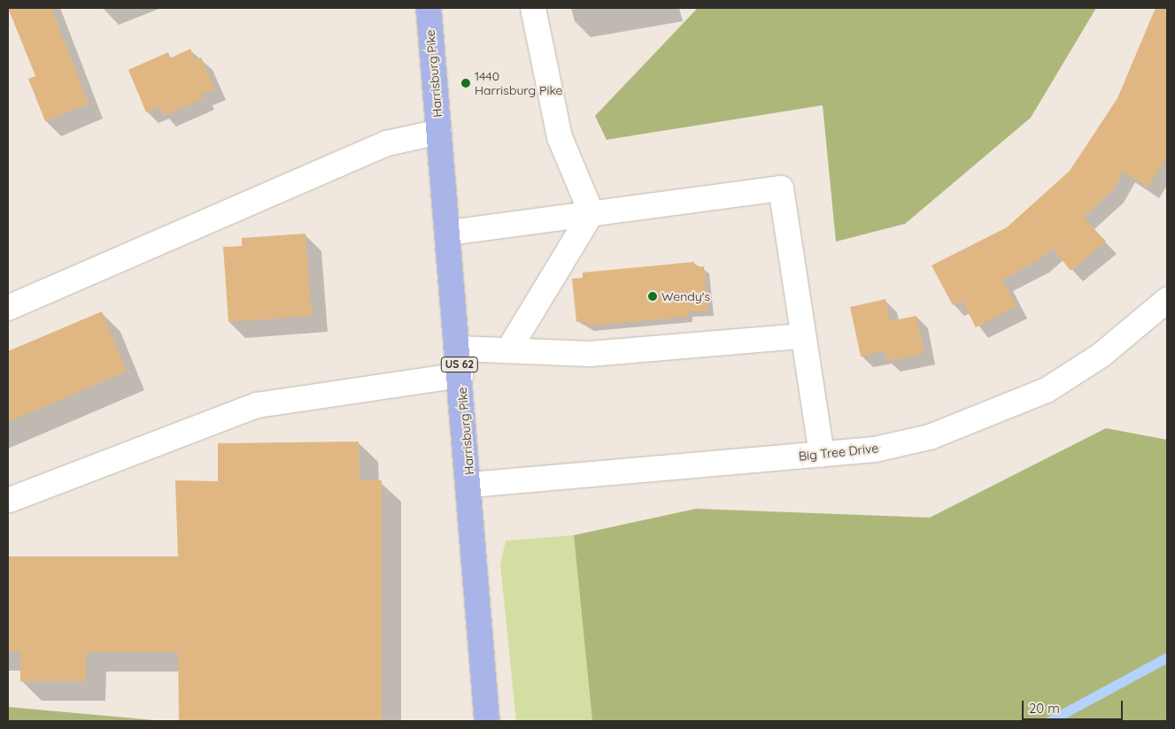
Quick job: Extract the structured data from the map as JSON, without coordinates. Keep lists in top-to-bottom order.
{
  "streets": {
    "main road": ["Harrisburg Pike", "US 62"],
    "street": ["Big Tree Drive"]
  },
  "crossings": [
    ["Harrisburg Pike", "Big Tree Drive"]
  ],
  "places": ["1440 Harrisburg Pike", "Wendy's"],
  "scale_bar": "20 m"
}
